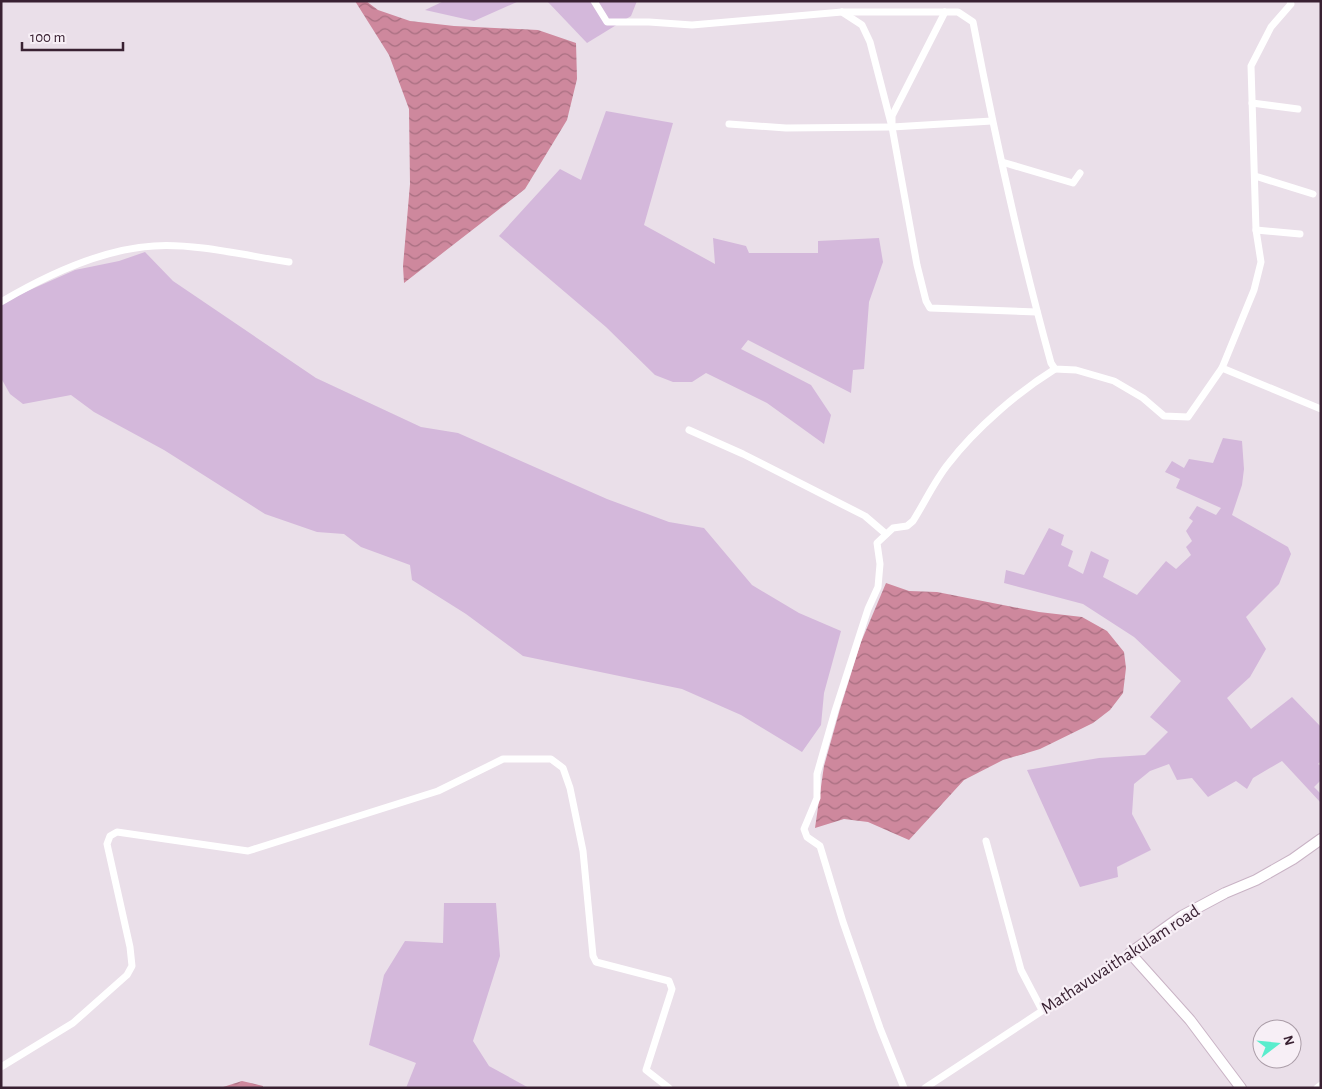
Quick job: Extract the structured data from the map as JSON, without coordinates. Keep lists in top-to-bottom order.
{
  "streets": {
    "street": ["Mathavuvaithakulam road"]
  },
  "scale_bar": "100 m",
  "north": "right"
}
